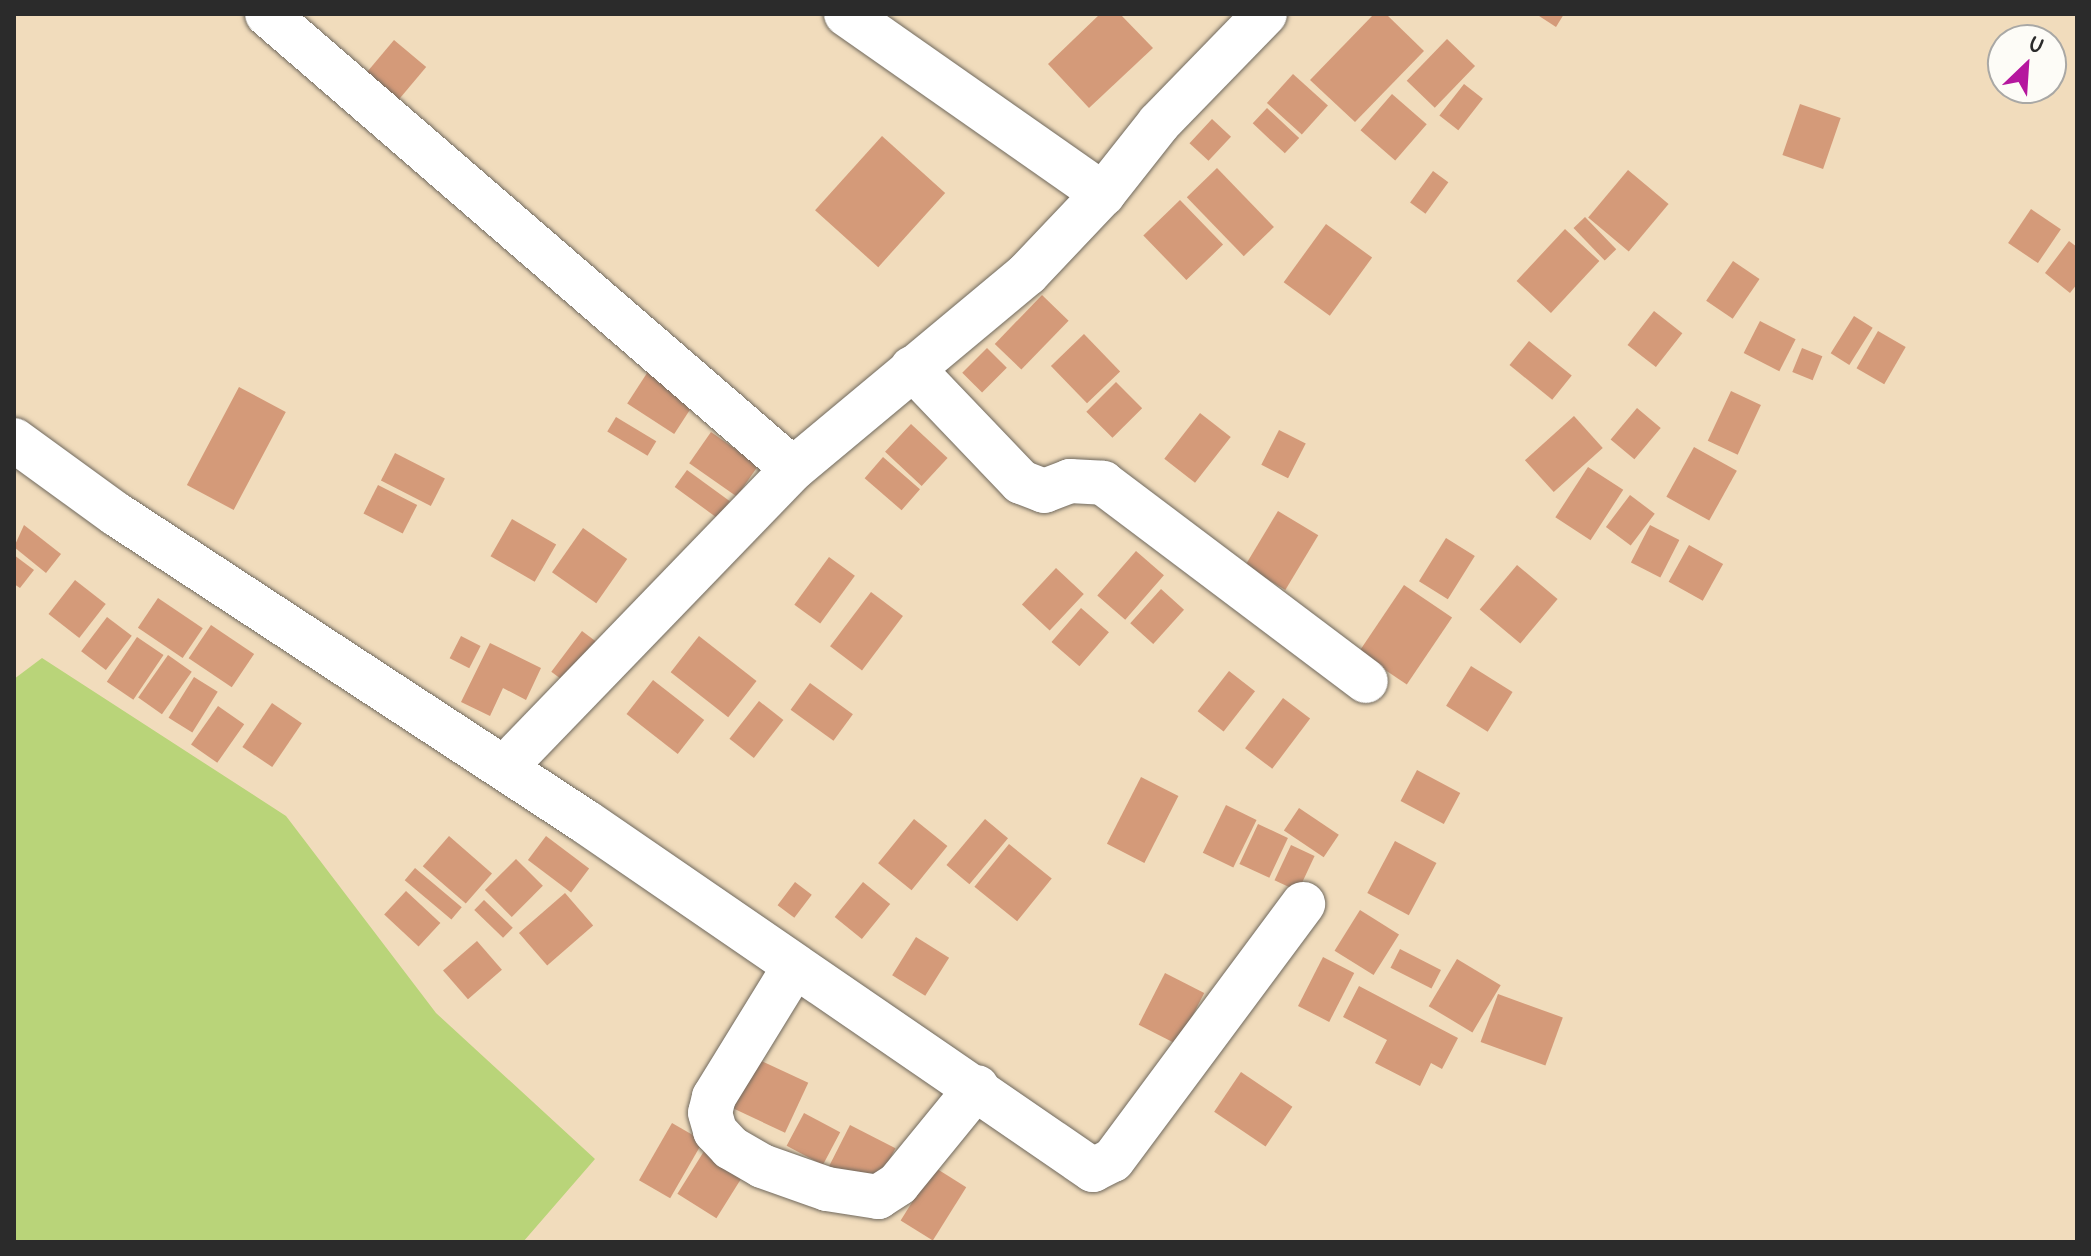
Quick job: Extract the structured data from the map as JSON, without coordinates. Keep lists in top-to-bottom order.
{
  "north": "top right"
}
